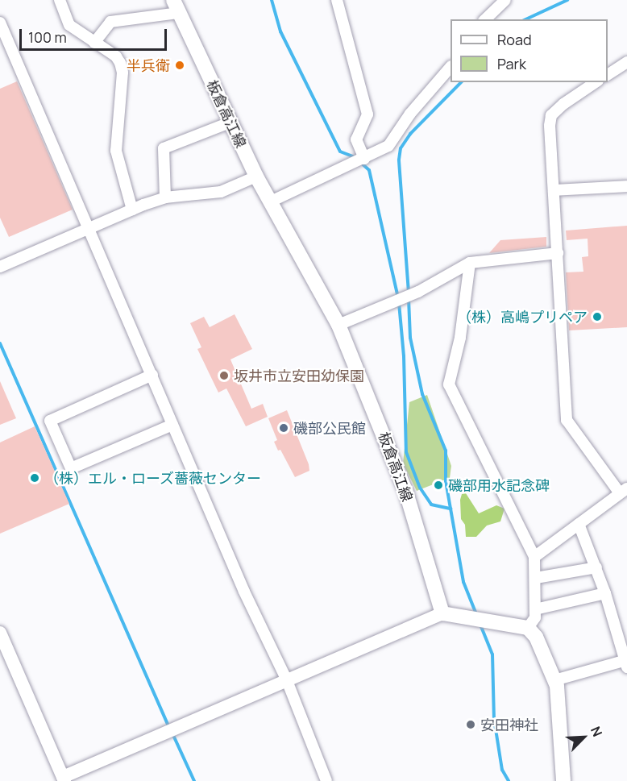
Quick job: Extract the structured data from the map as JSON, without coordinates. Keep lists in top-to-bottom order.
{
  "streets": {
    "main road": ["板倉高江線"]
  },
  "places": [
    "半兵衛",
    "（株）高嶋プリペア",
    "坂井市立安田幼保園",
    "磯部公民館",
    "（株）エル・ローズ薔薇センター",
    "磯部用水記念碑",
    "安田神社"
  ],
  "legend": ["Road", "Park"],
  "scale_bar": "100 m",
  "north": "top right"
}
